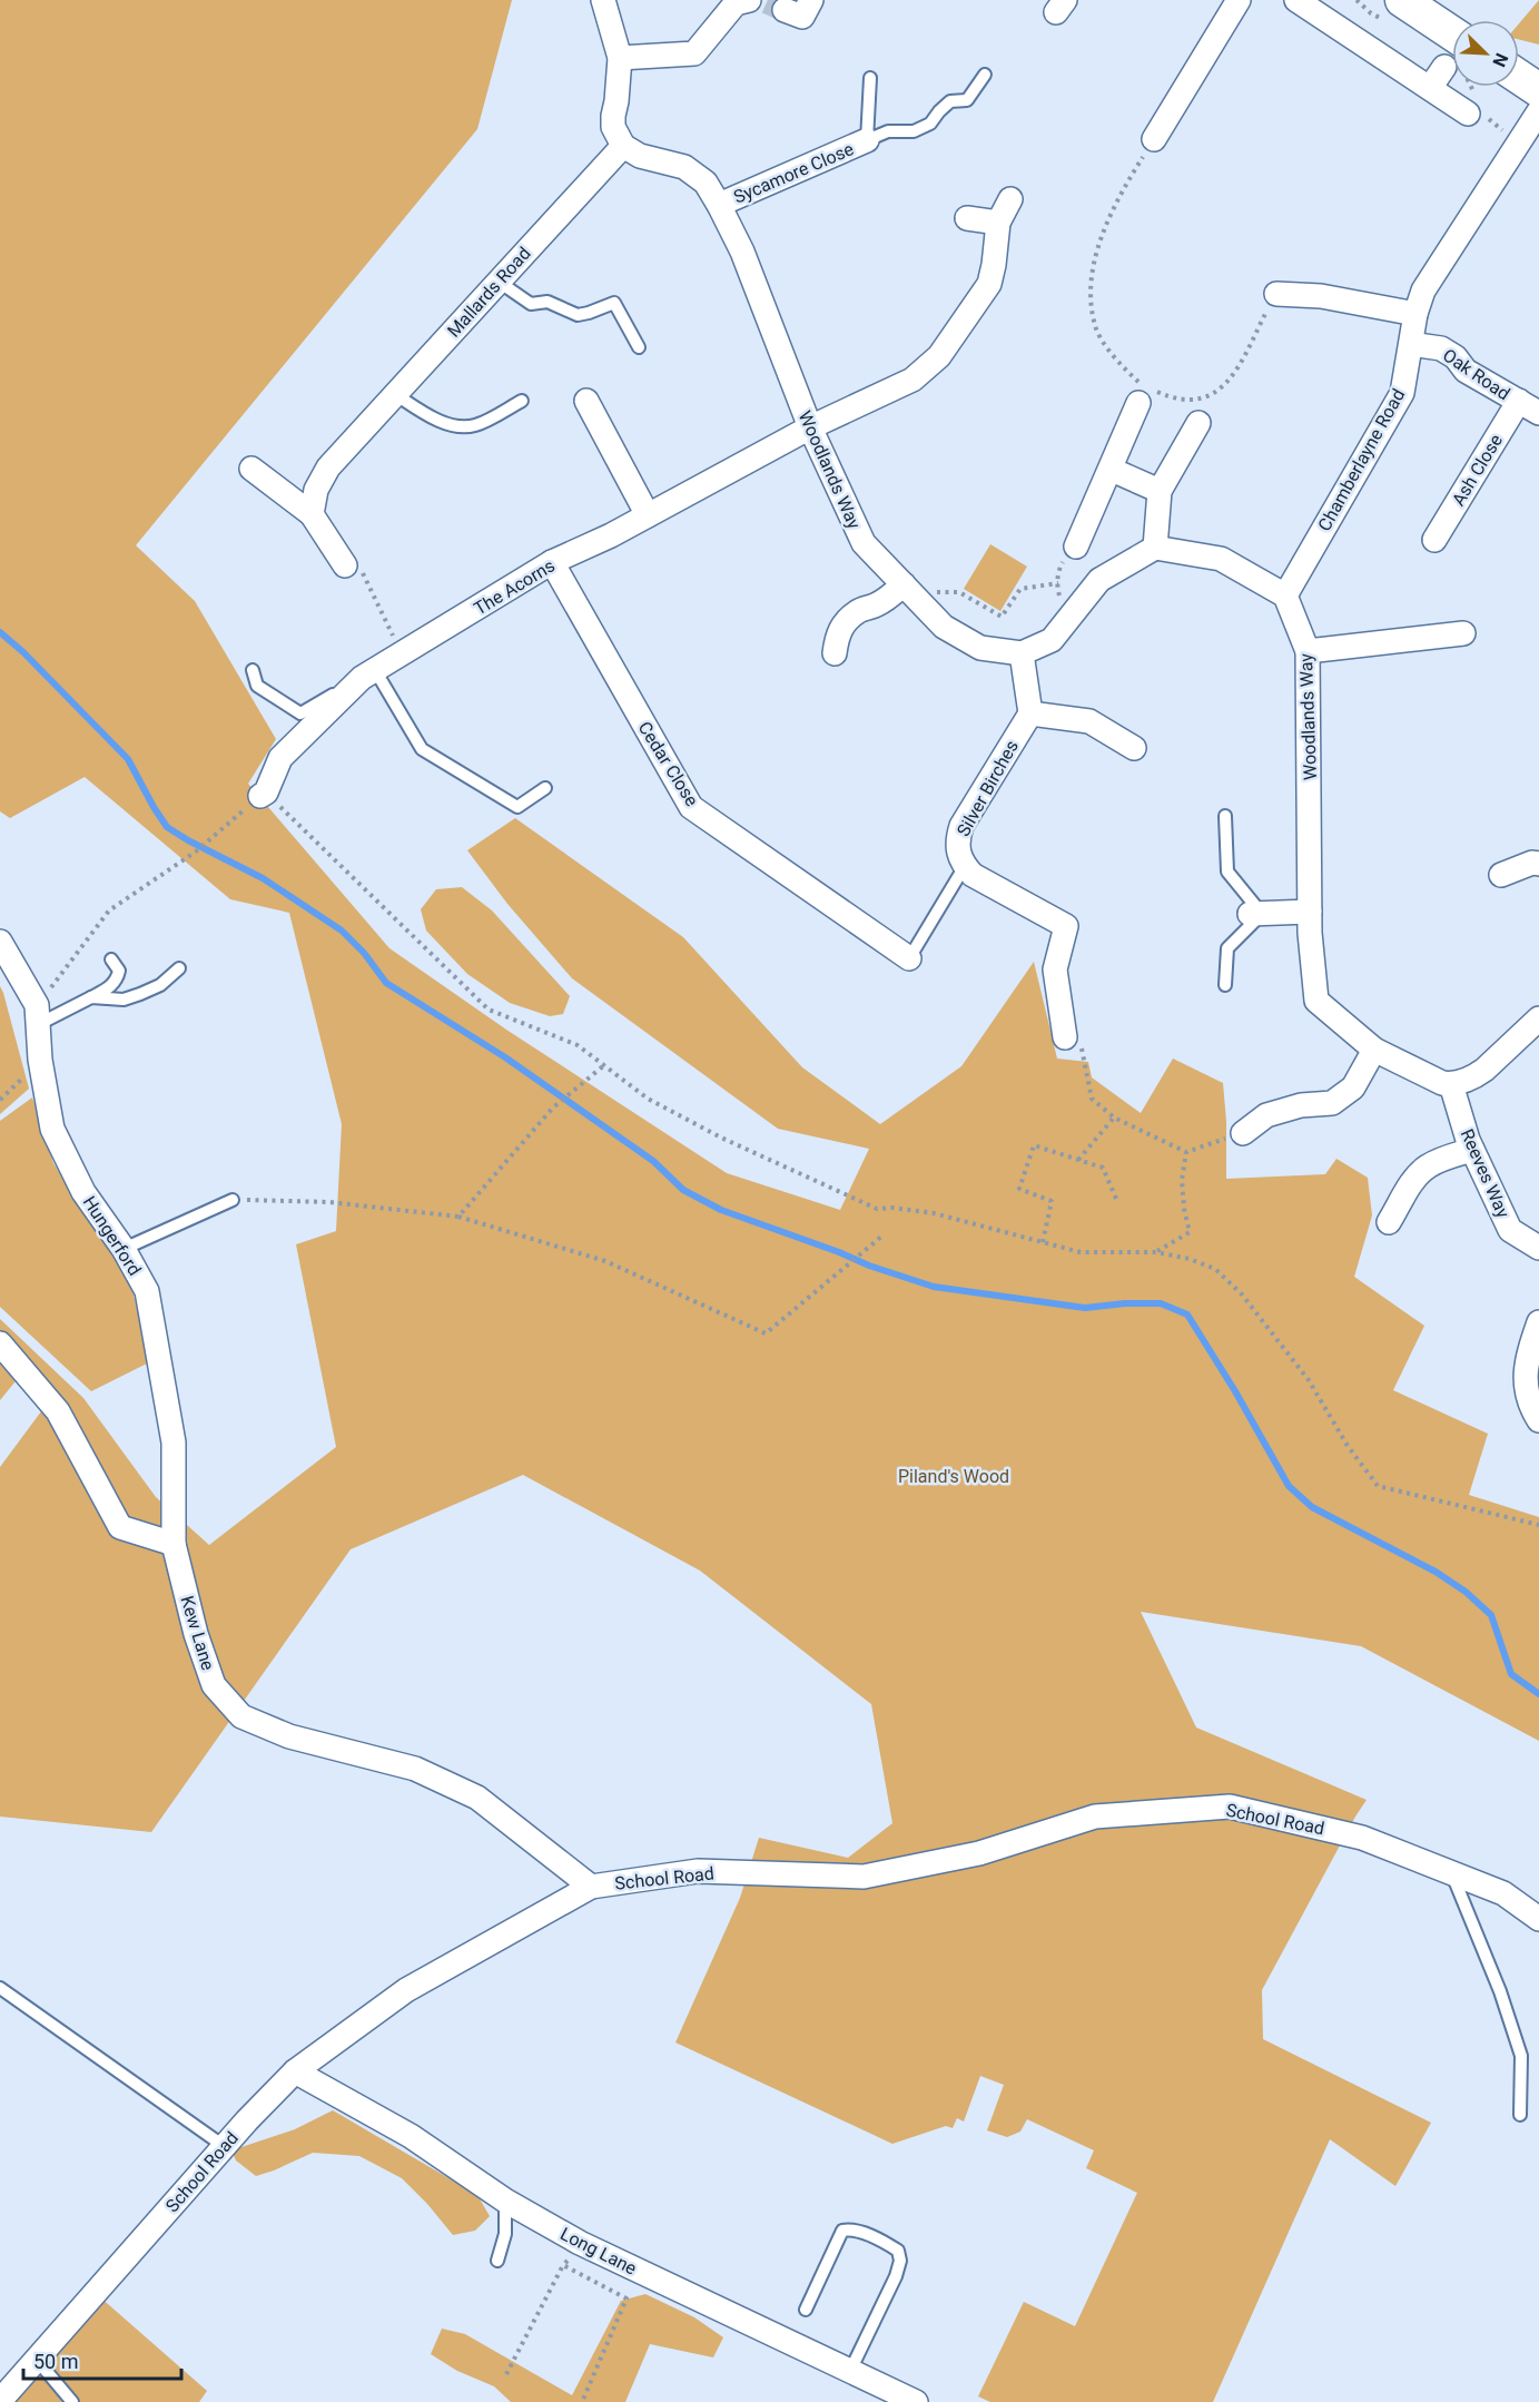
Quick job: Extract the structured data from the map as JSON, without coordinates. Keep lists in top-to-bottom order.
{
  "streets": {
    "street": [
      "Sycamore Close",
      "Mallards Road",
      "Oak Road",
      "Chamberlayne Road",
      "Woodlands Way",
      "Ash Close",
      "The Acorns",
      "Cedar Close",
      "Silver Birches",
      "Reeves Way",
      "Hungerford",
      "Kew Lane",
      "School Road",
      "Long Lane"
    ]
  },
  "crossings": [
    ["Sycamore Close", "Woodlands Way"],
    ["Mallards Road", "Woodlands Way"],
    ["Oak Road", "Chamberlayne Road"],
    ["Oak Road", "Ash Close"],
    ["Chamberlayne Road", "Woodlands Way"],
    ["Woodlands Way", "The Acorns"],
    ["Woodlands Way", "Reeves Way"],
    ["The Acorns", "Cedar Close"],
    ["Hungerford", "Kew Lane"],
    ["Kew Lane", "School Road"],
    ["School Road", "Long Lane"]
  ],
  "parks": ["Piland's Wood"],
  "scale_bar": "50 m",
  "north": "bottom right"
}
